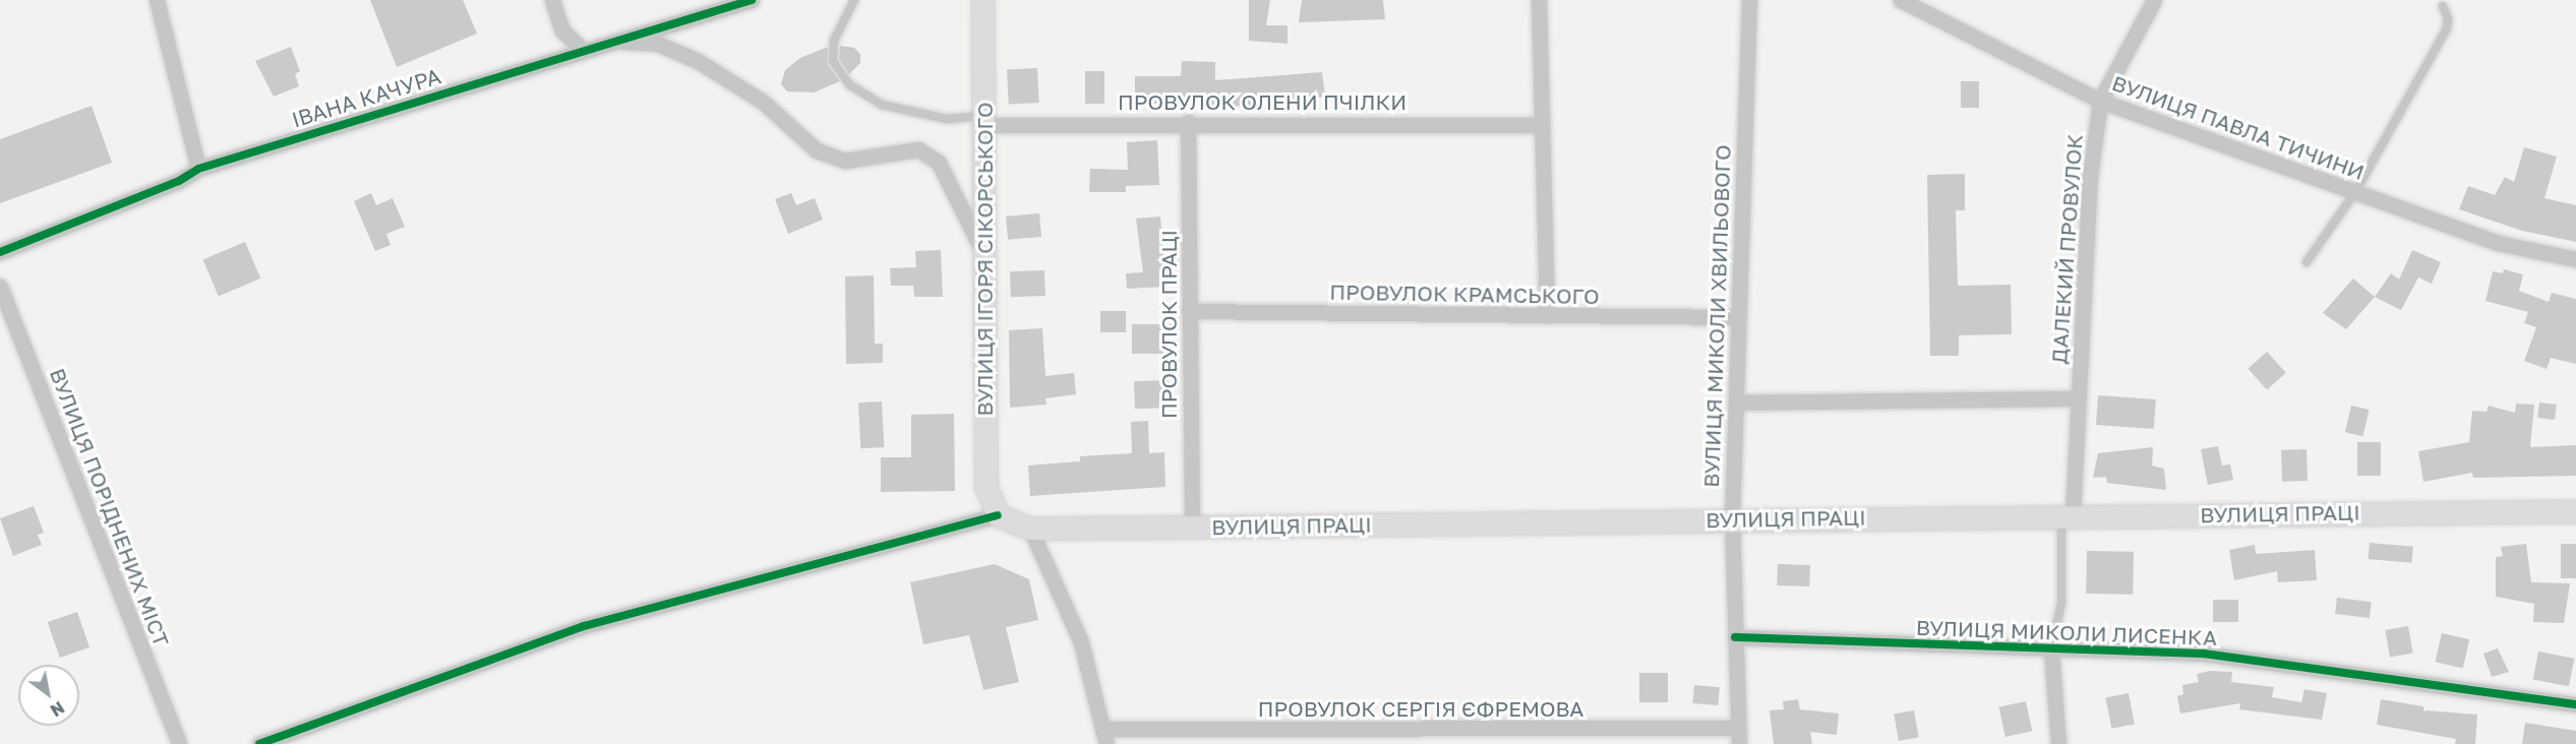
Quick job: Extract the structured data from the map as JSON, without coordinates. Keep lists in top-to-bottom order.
{
  "streets": {
    "main road": ["ВУЛИЦЯ ІГОРЯ СІКОРСЬКОГО", "ВУЛИЦЯ ПРАЦІ"],
    "street": [
      "ІВАНА КАЧУРА",
      "ПРОВУЛОК ОЛЕНИ ПЧІЛКИ",
      "ВУЛИЦЯ ПАВЛА ТИЧИНИ",
      "ДАЛЕКИЙ ПРОВУЛОК",
      "ПРОВУЛОК КРАМСЬКОГО",
      "ВУЛИЦЯ МИКОЛИ ХВИЛЬОВОГО",
      "ПРОВУЛОК ПРАЦІ",
      "ВУЛИЦЯ ПОРІДНЕНИХ МІСТ",
      "ВУЛИЦЯ МИКОЛИ ЛИСЕНКА",
      "ПРОВУЛОК СЕРГІЯ ЄФРЕМОВА"
    ]
  },
  "crossings": [
    ["ПРОВУЛОК ОЛЕНИ ПЧІЛКИ", "ВУЛИЦЯ ІГОРЯ СІКОРСЬКОГО"],
    ["ПРОВУЛОК ОЛЕНИ ПЧІЛКИ", "ПРОВУЛОК ПРАЦІ"],
    ["ВУЛИЦЯ ПАВЛА ТИЧИНИ", "ДАЛЕКИЙ ПРОВУЛОК"],
    ["ДАЛЕКИЙ ПРОВУЛОК", "ВУЛИЦЯ ПРАЦІ"],
    ["ВУЛИЦЯ ІГОРЯ СІКОРСЬКОГО", "ВУЛИЦЯ ПРАЦІ"],
    ["ПРОВУЛОК КРАМСЬКОГО", "ВУЛИЦЯ МИКОЛИ ХВИЛЬОВОГО"],
    ["ПРОВУЛОК КРАМСЬКОГО", "ПРОВУЛОК ПРАЦІ"],
    ["ВУЛИЦЯ МИКОЛИ ХВИЛЬОВОГО", "ВУЛИЦЯ ПРАЦІ"],
    ["ВУЛИЦЯ МИКОЛИ ХВИЛЬОВОГО", "ВУЛИЦЯ МИКОЛИ ЛИСЕНКА"],
    ["ВУЛИЦЯ МИКОЛИ ХВИЛЬОВОГО", "ПРОВУЛОК СЕРГІЯ ЄФРЕМОВА"],
    ["ПРОВУЛОК ПРАЦІ", "ВУЛИЦЯ ПРАЦІ"]
  ],
  "north": "bottom right"
}
